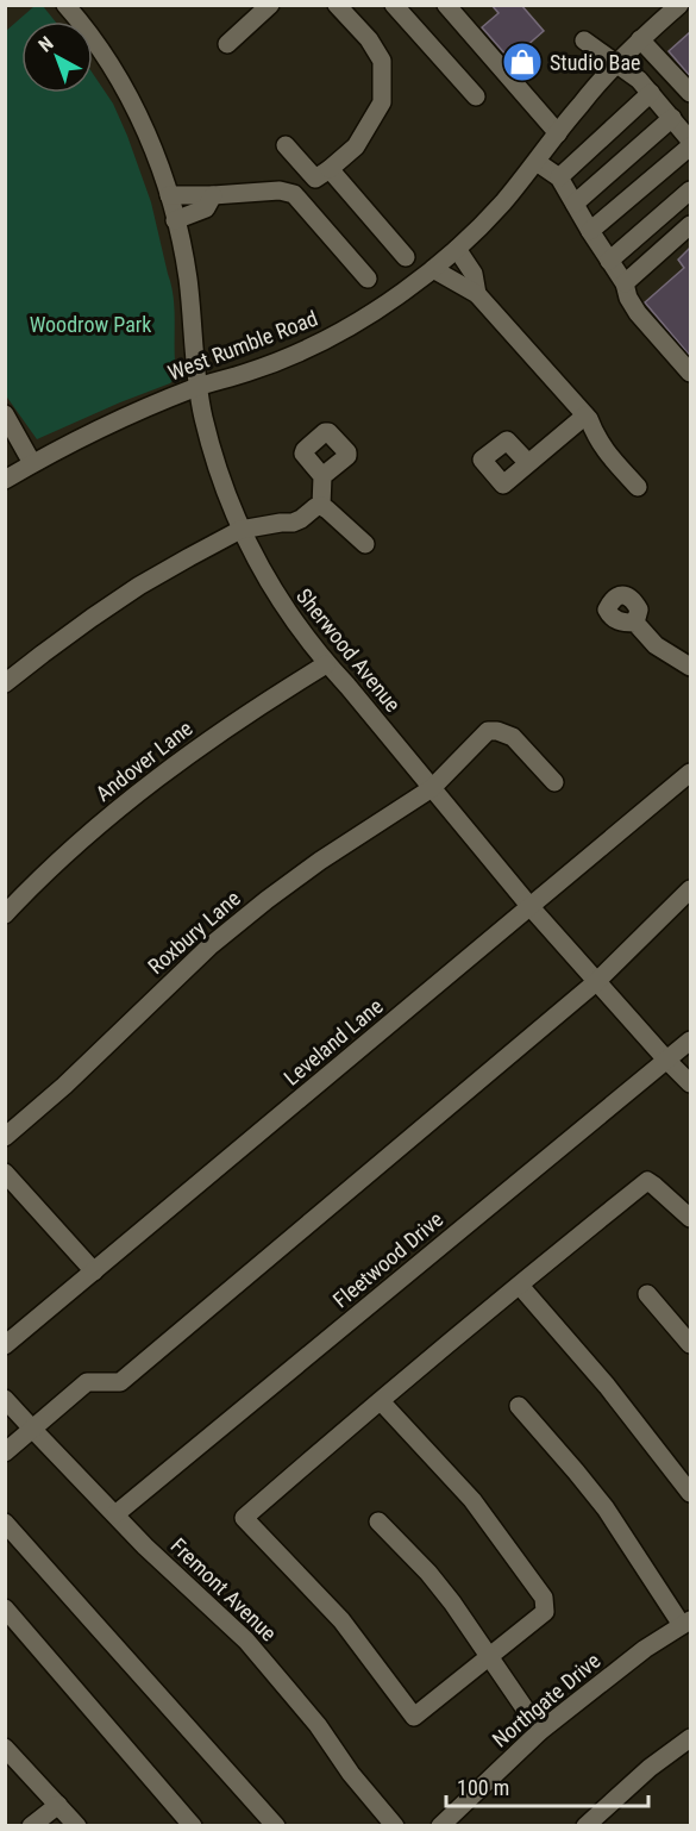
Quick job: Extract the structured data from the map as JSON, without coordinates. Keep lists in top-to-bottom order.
{
  "streets": {
    "street": [
      "West Rumble Road",
      "Sherwood Avenue",
      "Andover Lane",
      "Roxbury Lane",
      "Leveland Lane",
      "Fleetwood Drive",
      "Fremont Avenue",
      "Northgate Drive"
    ]
  },
  "crossings": [
    ["West Rumble Road", "Sherwood Avenue"],
    ["Sherwood Avenue", "Andover Lane"],
    ["Sherwood Avenue", "Roxbury Lane"],
    ["Sherwood Avenue", "Leveland Lane"],
    ["Sherwood Avenue", "Fleetwood Drive"],
    ["Fleetwood Drive", "Fremont Avenue"]
  ],
  "parks": ["Woodrow Park"],
  "places": {
    "shop": ["Studio Bae"]
  },
  "scale_bar": "100 m",
  "north": "top left"
}
